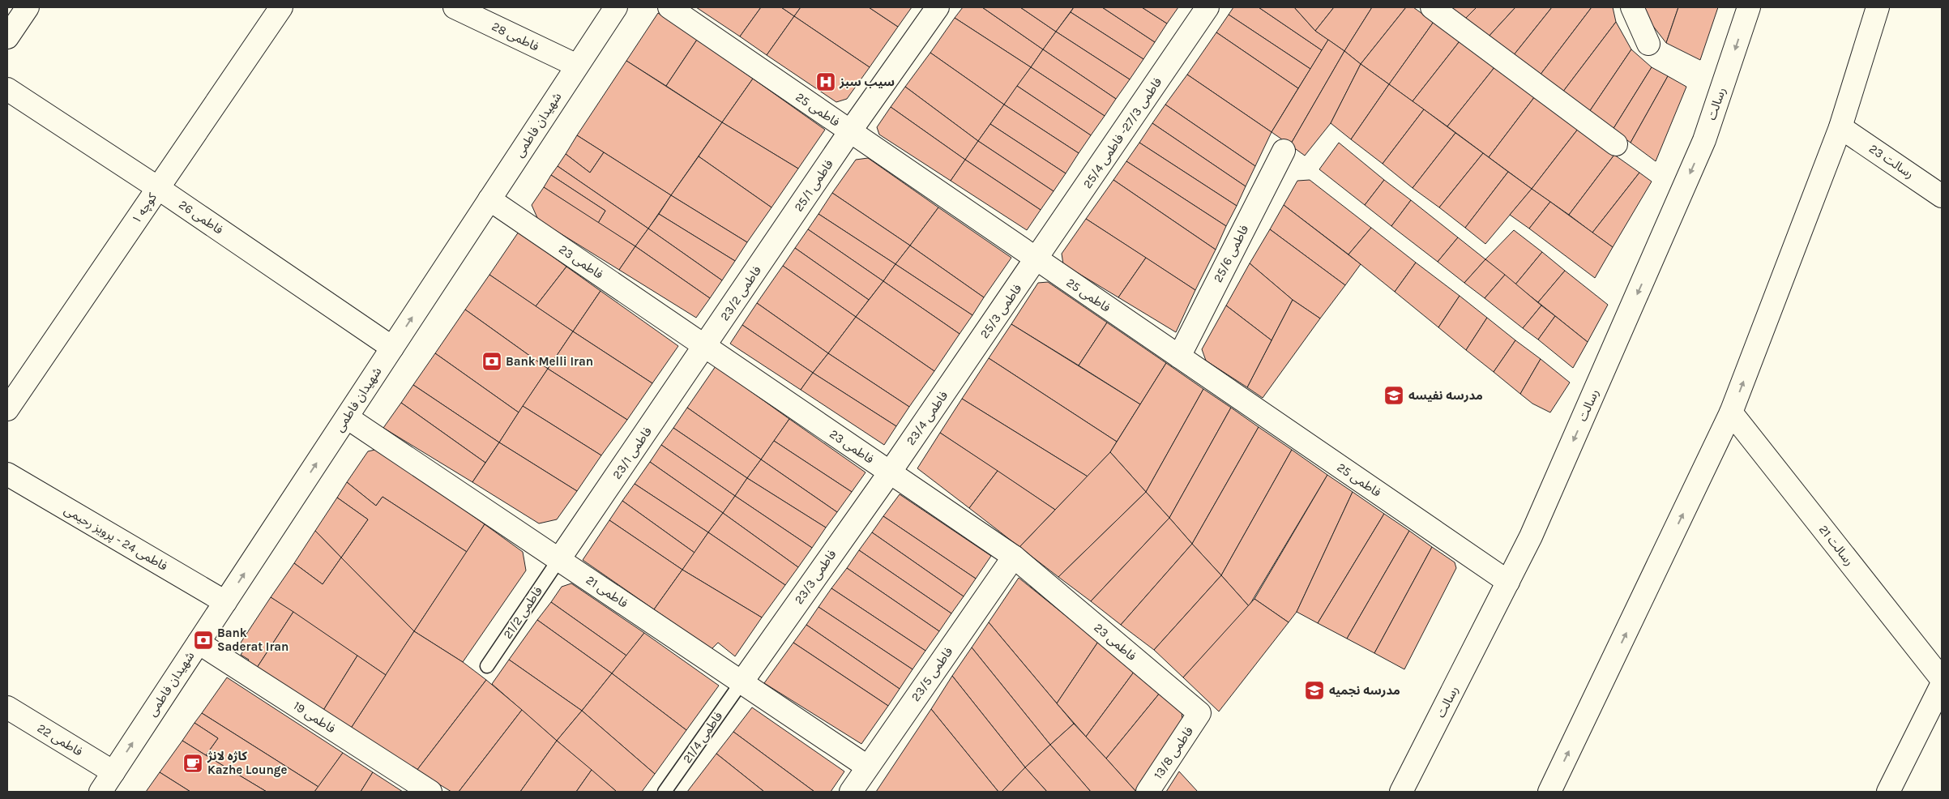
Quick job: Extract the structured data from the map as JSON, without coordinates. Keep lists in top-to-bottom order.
{
  "streets": {
    "street": [
      "فاطمی 28",
      "رسالت",
      "فاطمی 25",
      "شهیدان فاطمی",
      "فاطمی 27/3- فاطمی 25/4",
      "رسالت 23",
      "فاطمی 25/1",
      "کوچه ۱",
      "فاطمی 26",
      "فاطمی 25/6",
      "فاطمی 23",
      "فاطمی 23/2",
      "فاطمی 25/3",
      "فاطمی 23/4",
      "فاطمی 23/1",
      "فاطمی 24 - پرویز رحیمی",
      "رسالت 21",
      "فاطمی 23/3",
      "فاطمی 21",
      "فاطمی 23/5",
      "فاطمی 19",
      "فاطمی 22",
      "فاطمی 13/8"
    ],
    "lane": ["فاطمی 21/2", "فاطمی 21/4"]
  },
  "crossings": [
    ["فاطمی 28", "شهیدان فاطمی"],
    ["رسالت", "فاطمی 25"],
    ["فاطمی 25", "فاطمی 27/3- فاطمی 25/4"],
    ["فاطمی 25", "فاطمی 25/1"],
    ["فاطمی 25", "فاطمی 25/6"],
    ["فاطمی 25", "فاطمی 25/3"],
    ["شهیدان فاطمی", "فاطمی 26"],
    ["شهیدان فاطمی", "فاطمی 23"],
    ["شهیدان فاطمی", "فاطمی 24 - پرویز رحیمی"],
    ["شهیدان فاطمی", "فاطمی 21"],
    ["شهیدان فاطمی", "فاطمی 19"],
    ["شهیدان فاطمی", "فاطمی 22"],
    ["فاطمی 27/3- فاطمی 25/4", "فاطمی 25/3"],
    ["فاطمی 25/1", "فاطمی 23/2"],
    ["کوچه ۱", "فاطمی 26"],
    ["فاطمی 23", "فاطمی 23/2"],
    ["فاطمی 23", "فاطمی 23/4"],
    ["فاطمی 23", "فاطمی 23/1"],
    ["فاطمی 23", "فاطمی 23/3"],
    ["فاطمی 23", "فاطمی 23/5"],
    ["فاطمی 23", "فاطمی 13/8"],
    ["فاطمی 23/2", "فاطمی 23/1"],
    ["فاطمی 25/3", "فاطمی 23/4"],
    ["فاطمی 23/4", "فاطمی 23/3"],
    ["فاطمی 23/1", "فاطمی 21"],
    ["فاطمی 23/1", "فاطمی 21/2"],
    ["فاطمی 23/3", "فاطمی 21"],
    ["فاطمی 23/3", "فاطمی 21/4"],
    ["فاطمی 21", "فاطمی 21/2"],
    ["فاطمی 21", "فاطمی 23/5"],
    ["فاطمی 21", "فاطمی 21/4"]
  ],
  "one_way": ["شهیدان فاطمی"],
  "places": {
    "hospital": ["سیب سبز"],
    "bank": ["Bank Melli Iran", "Bank Saderat Iran"],
    "school or university": ["مدرسه نفیسه", "مدرسه نجمیه"],
    "cafe": ["کاژه لانژ Kazhe Lounge"]
  }
}
